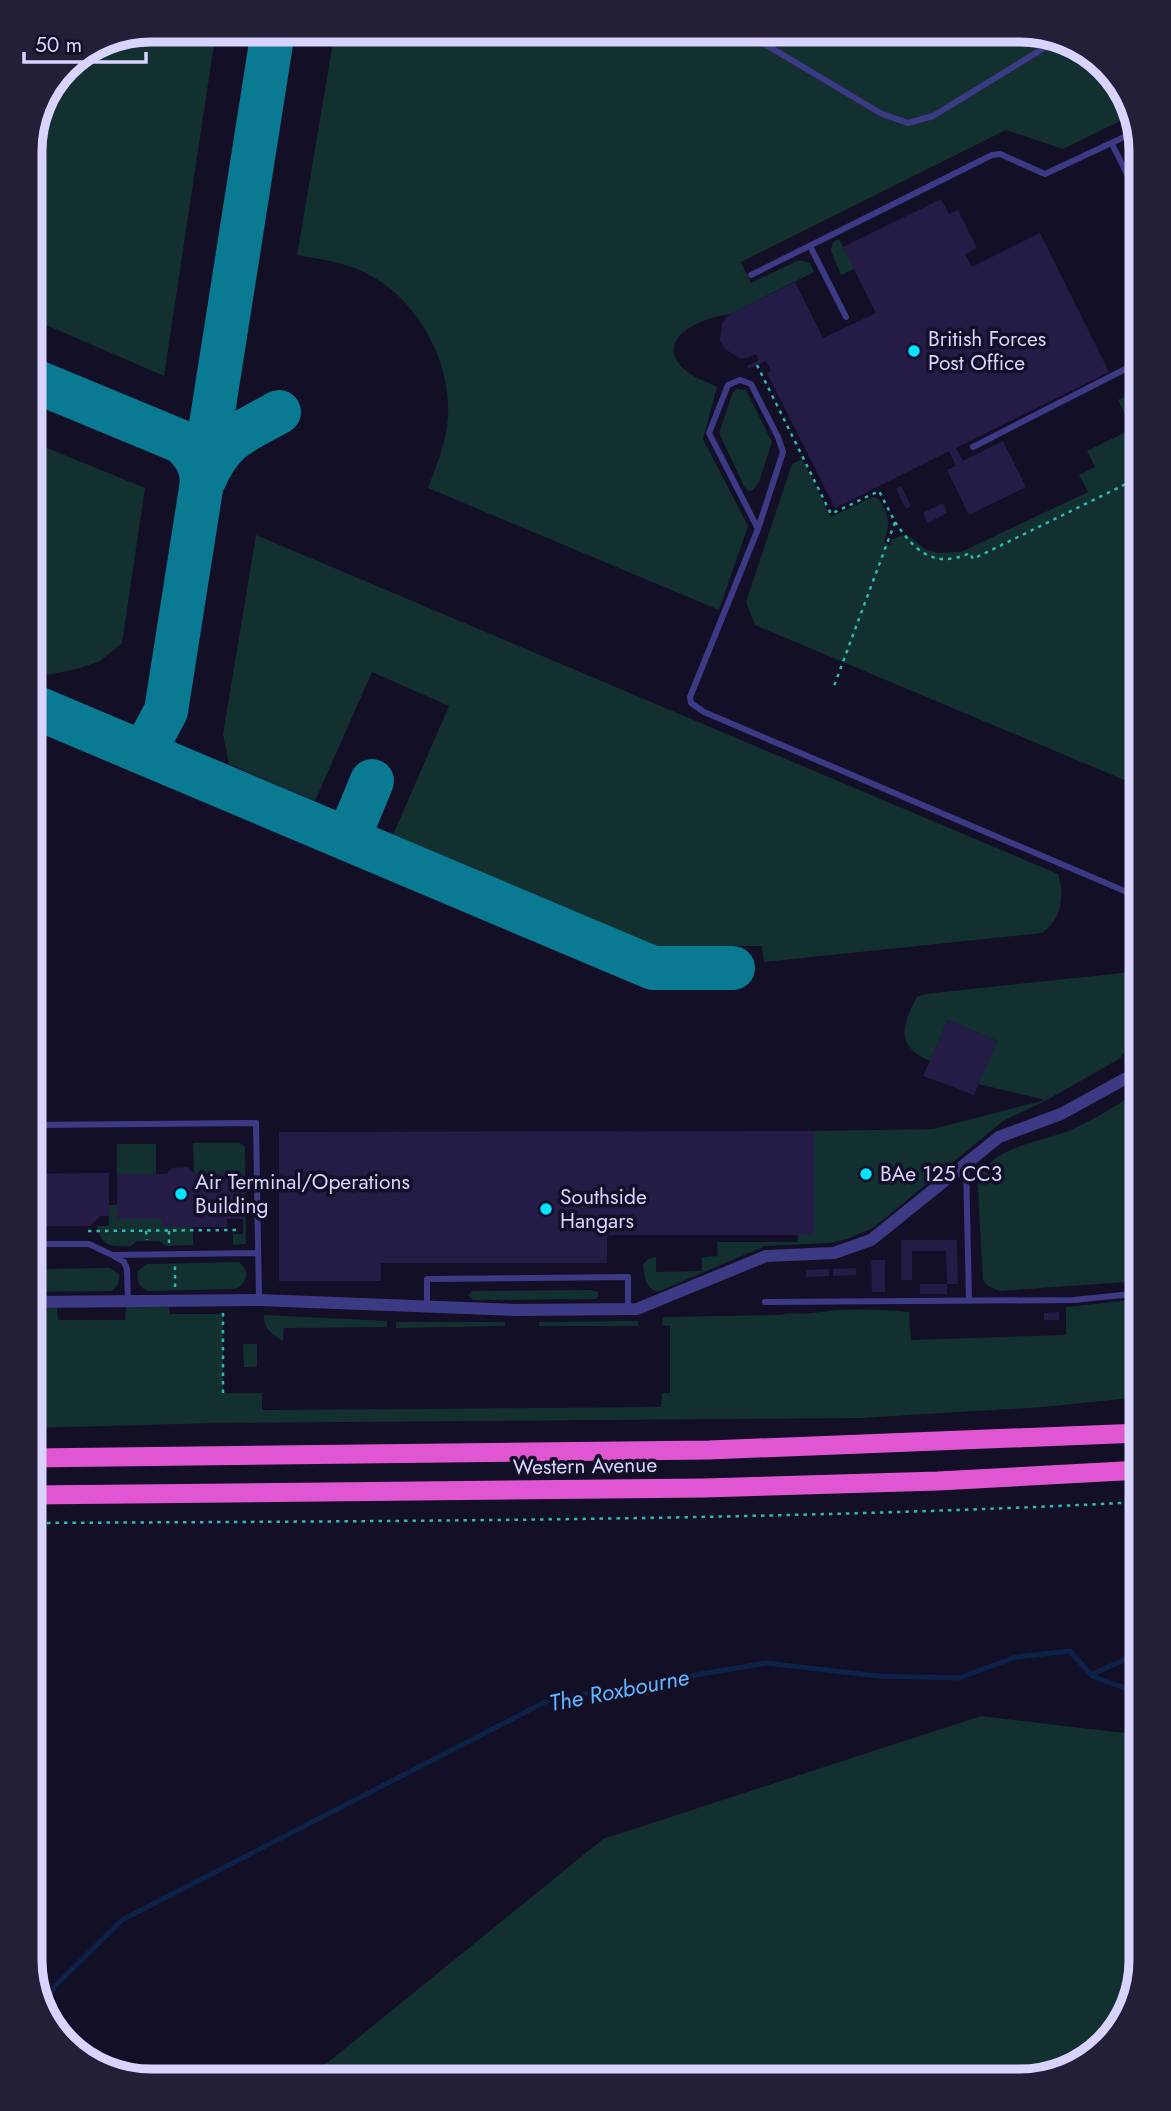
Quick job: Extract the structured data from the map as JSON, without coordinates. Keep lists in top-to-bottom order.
{
  "streets": {
    "highway": ["Western Avenue"]
  },
  "water": ["The Roxbourne"],
  "places": [
    "British Forces Post Office",
    "BAe 125 CC3",
    "Air Terminal/Operations Building",
    "Southside Hangars"
  ],
  "scale_bar": "50 m"
}
